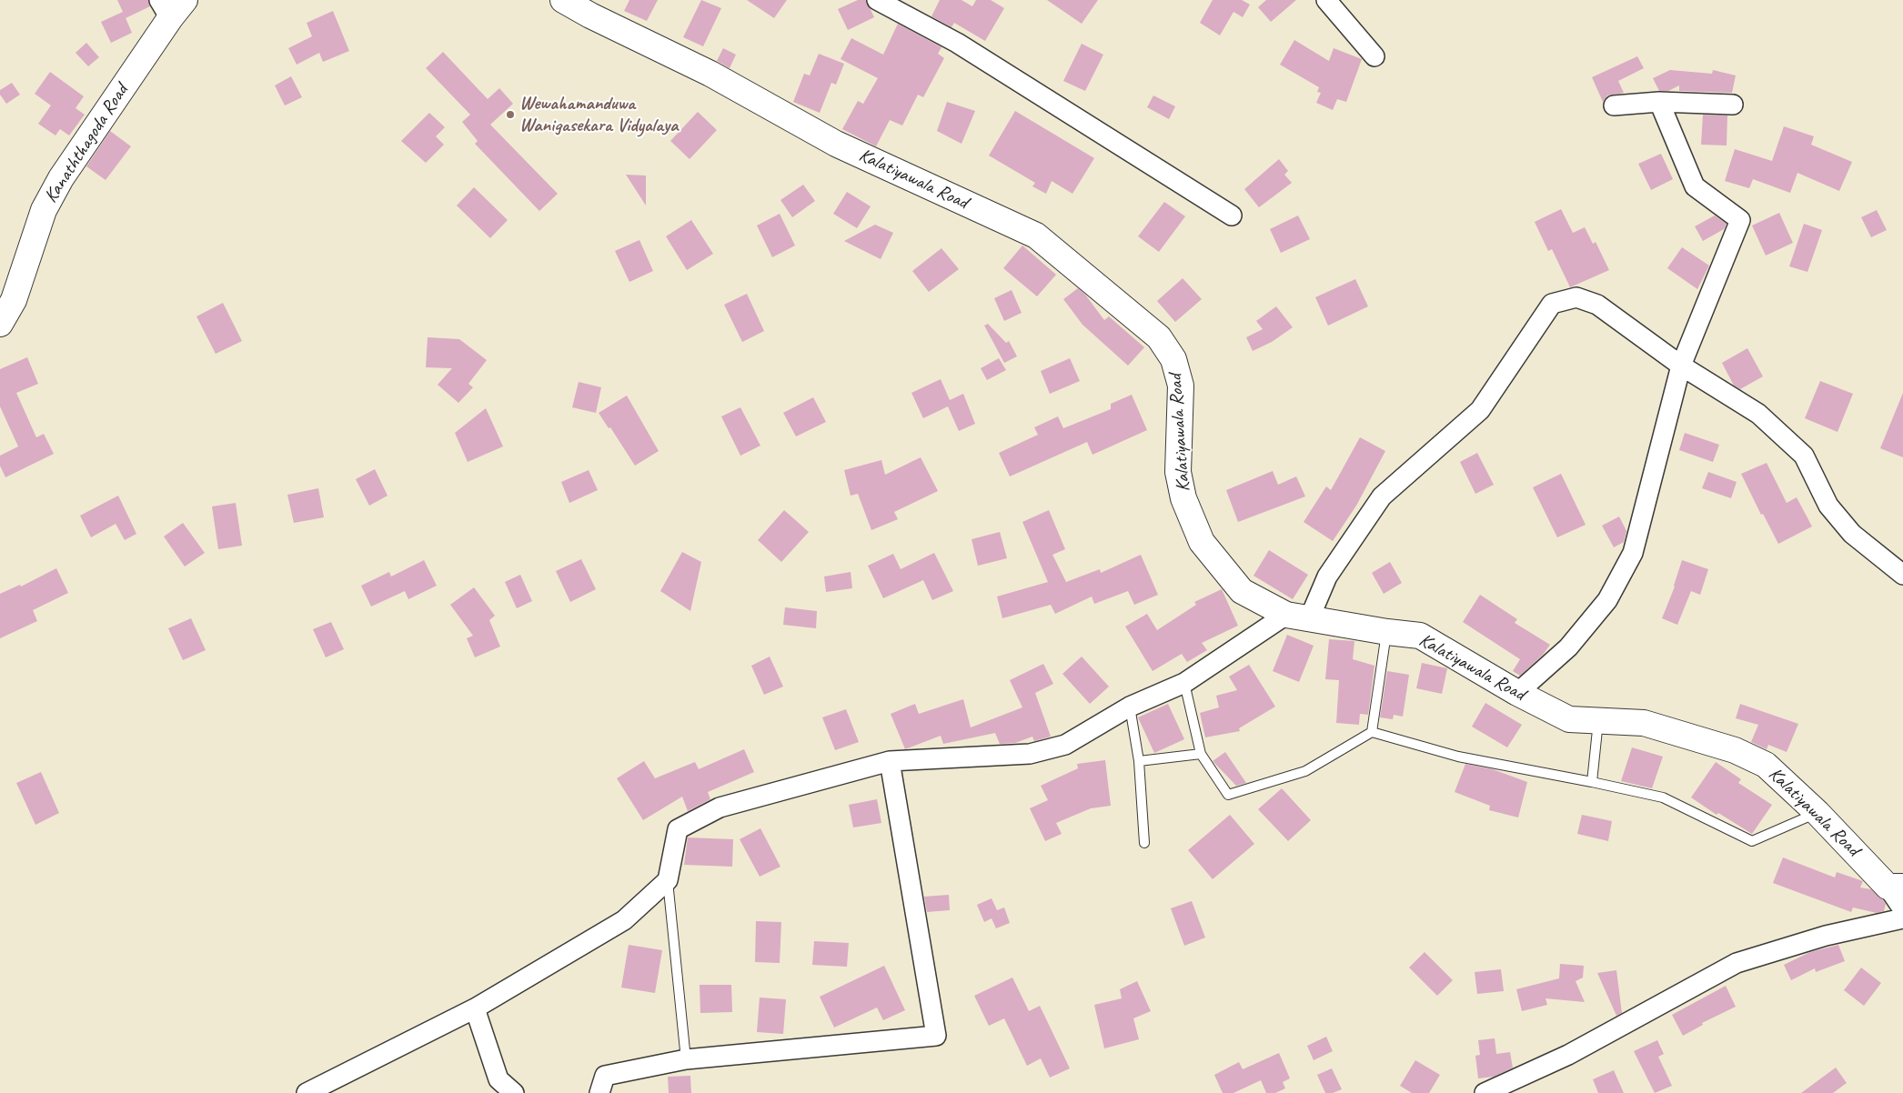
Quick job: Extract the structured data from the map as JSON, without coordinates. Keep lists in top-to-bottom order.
{
  "streets": {
    "street": ["Kanaththagoda Road", "Kalatiyawala Road"]
  },
  "places": ["Wewahamanduwa Wanigasekara Vidyalaya"]
}
